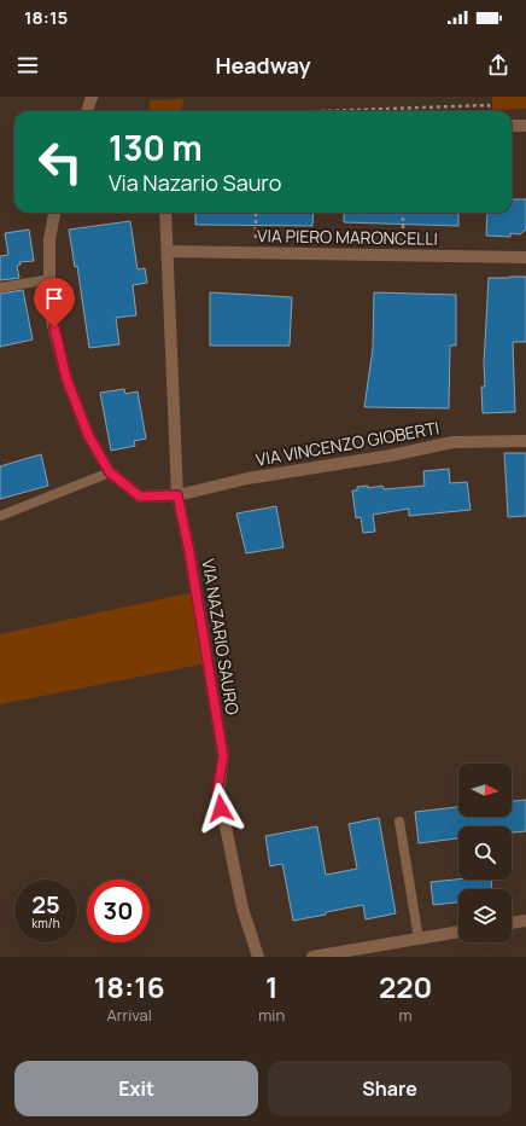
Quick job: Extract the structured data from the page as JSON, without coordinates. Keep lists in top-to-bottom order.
{
  "streets": {
    "street": ["VIA PIERO MARONCELLI", "VIA VINCENZO GIOBERTI", "VIA NAZARIO SAURO"]
  },
  "crossings": [
    ["VIA PIERO MARONCELLI", "VIA NAZARIO SAURO"],
    ["VIA VINCENZO GIOBERTI", "VIA NAZARIO SAURO"]
  ],
  "north": "right",
  "page": {
    "status": "18:15",
    "header": "Headway",
    "turn": ["130 m", "Via Nazario Sauro"],
    "speed": "25 km/h",
    "limit": "30",
    "eta": [
      "18:16",
      "Arrival",
      "1",
      "min",
      "220",
      "m"
    ],
    "buttons": ["Exit", "Share"]
  }
}
